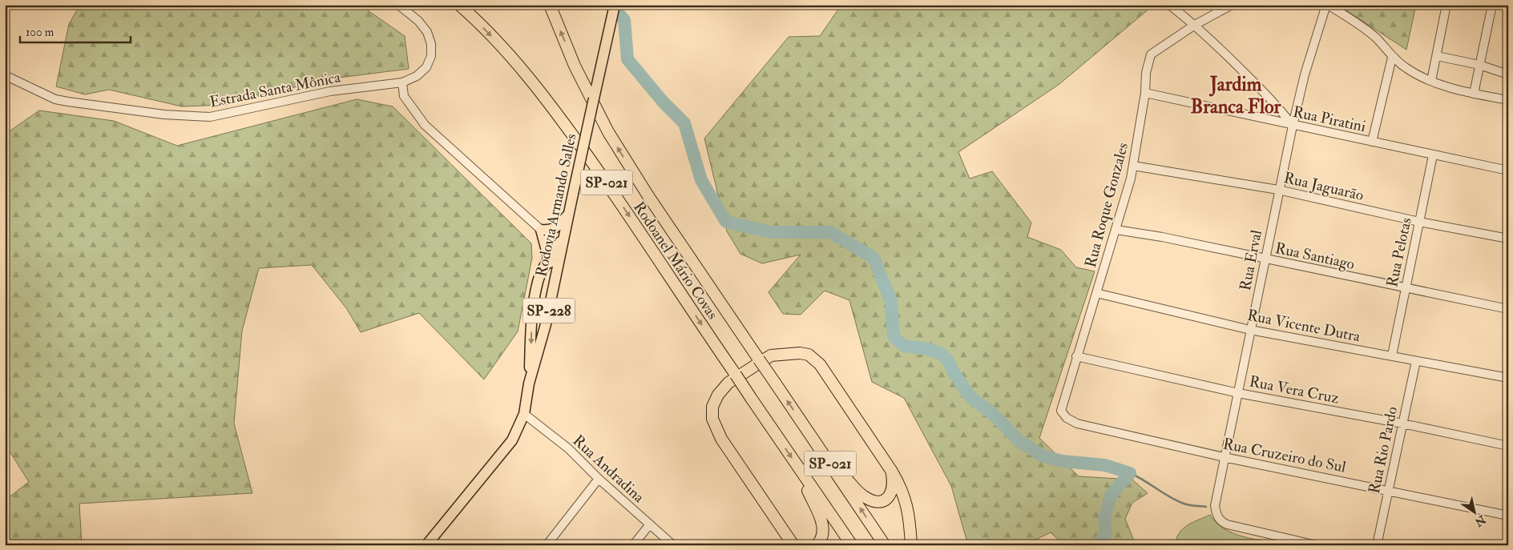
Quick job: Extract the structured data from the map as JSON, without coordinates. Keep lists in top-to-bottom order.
{
  "streets": {
    "highway": ["SP-021", "Rodoanel Mário Covas"],
    "main road": ["Rodovia Armando Salles", "SP-228"],
    "street": [
      "Estrada Santa Mônica",
      "Rua Piratini",
      "Rua Jaguarão",
      "Rua Roque Gonzales",
      "Rua Pelotas",
      "Rua Santiago",
      "Rua Erval",
      "Rua Vicente Dutra",
      "Rua Vera Cruz",
      "Rua Rio Pardo",
      "Rua Cruzeiro do Sul",
      "Rua Andradina"
    ]
  },
  "crossings": [
    ["Rua Piratini", "Rua Roque Gonzales"],
    ["Rua Piratini", "Rua Pelotas"],
    ["Rua Piratini", "Rua Erval"],
    ["Rua Jaguarão", "Rua Roque Gonzales"],
    ["Rua Jaguarão", "Rua Pelotas"],
    ["Rua Jaguarão", "Rua Erval"],
    ["Rodovia Armando Salles", "Rua Andradina"],
    ["Rua Roque Gonzales", "Rua Santiago"],
    ["Rua Roque Gonzales", "Rua Vicente Dutra"],
    ["Rua Roque Gonzales", "Rua Vera Cruz"],
    ["Rua Roque Gonzales", "Rua Cruzeiro do Sul"],
    ["Rua Pelotas", "Rua Santiago"],
    ["Rua Pelotas", "Rua Vicente Dutra"],
    ["Rua Santiago", "Rua Erval"],
    ["Rua Erval", "Rua Vicente Dutra"],
    ["Rua Erval", "Rua Vera Cruz"],
    ["Rua Erval", "Rua Cruzeiro do Sul"],
    ["Rua Vicente Dutra", "Rua Rio Pardo"],
    ["Rua Vera Cruz", "Rua Rio Pardo"],
    ["Rua Rio Pardo", "Rua Cruzeiro do Sul"]
  ],
  "districts": ["Jardim Branca Flor"],
  "scale_bar": "100 m",
  "north": "bottom right"
}
